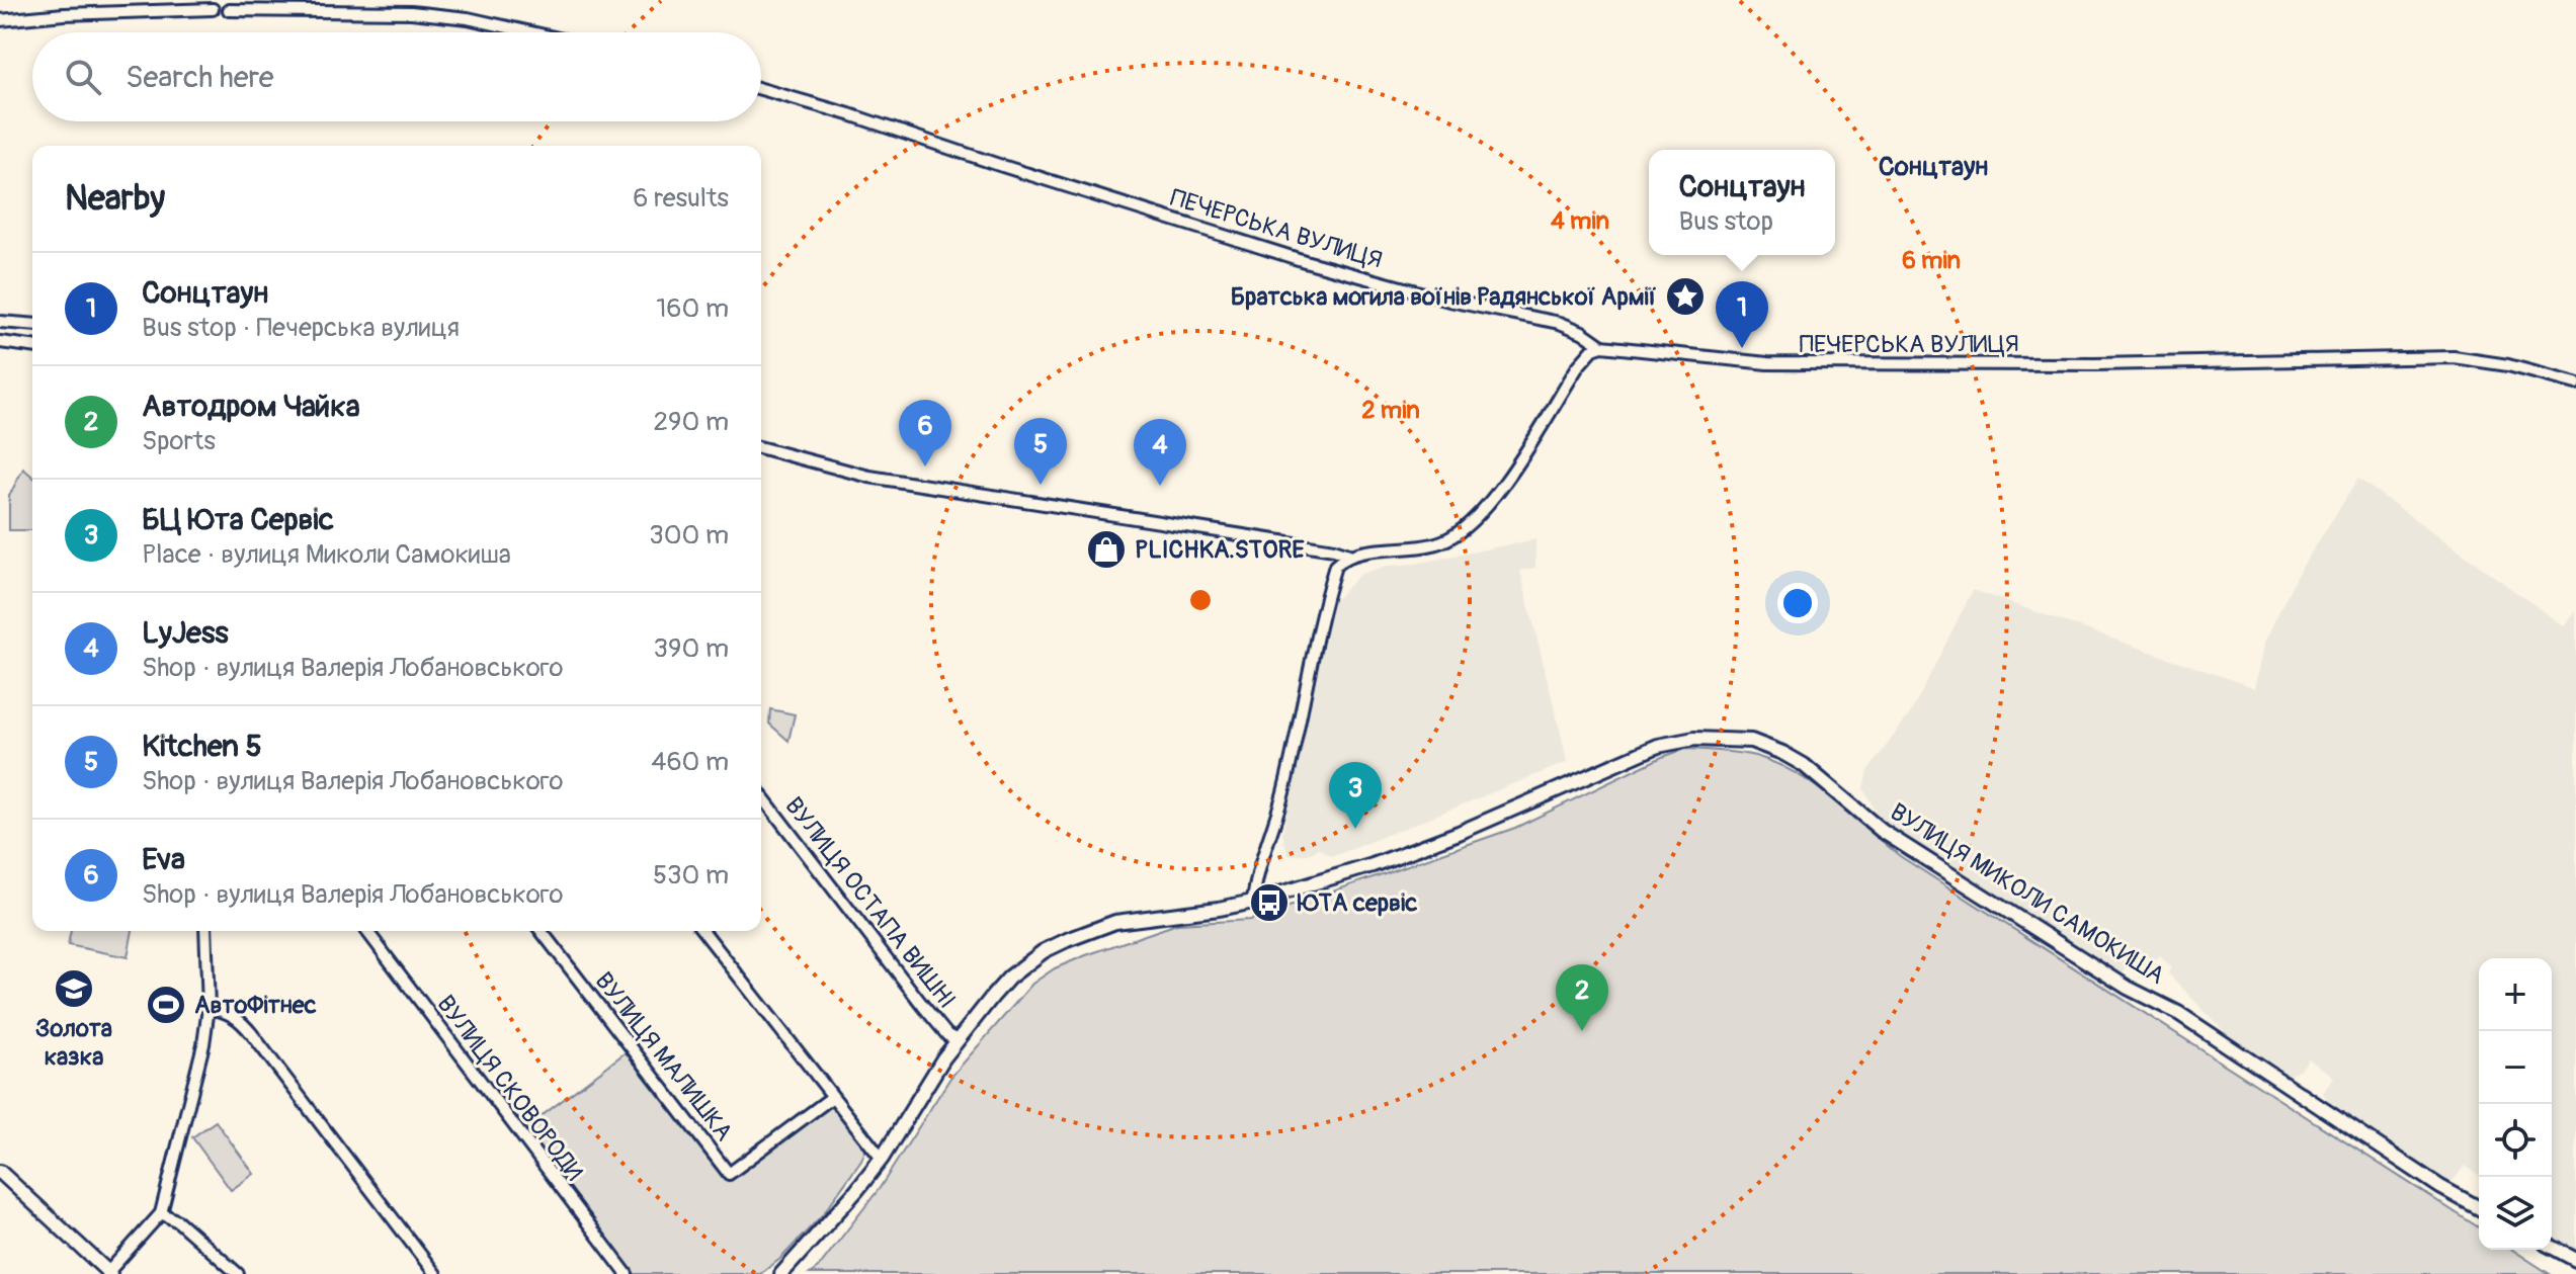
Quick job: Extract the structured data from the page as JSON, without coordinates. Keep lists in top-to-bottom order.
{
  "streets": {
    "street": [
      "ПЕЧЕРСЬКА ВУЛИЦЯ",
      "ВУЛИЦЯ МИКОЛИ САМОКИША",
      "ВУЛИЦЯ ОСТАПА ВИШНІ",
      "ВУЛИЦЯ МАЛИШКА",
      "ВУЛИЦЯ СКОВОРОДИ"
    ]
  },
  "crossings": [
    ["ВУЛИЦЯ МИКОЛИ САМОКИША", "ВУЛИЦЯ ОСТАПА ВИШНІ"]
  ],
  "districts": ["Сонцтаун"],
  "places": {
    "place": ["Братська могила воїнів Радянської Армії"],
    "shop": ["PLICHKA.STORE"],
    "bus stop": ["ЮТА сервіс"],
    "school or university": ["Золота казка"],
    "sports": ["АвтоФітнес"]
  },
  "page": {
    "search": "Search here",
    "heading": ["Nearby", "6 results"],
    "popup": ["Сонцтаун", "Bus stop"],
    "list": [
      {
        "mark": "1",
        "name": "Сонцтаун",
        "note": "Bus stop · Печерська вулиця",
        "value": "160 m"
      },
      {
        "mark": "2",
        "name": "Автодром Чайка",
        "note": "Sports",
        "value": "290 m"
      },
      {
        "mark": "3",
        "name": "БЦ Юта Сервіс",
        "note": "Place · вулиця Миколи Самокиша",
        "value": "300 m"
      },
      {
        "mark": "4",
        "name": "LyJess",
        "note": "Shop · вулиця Валерія Лобановського",
        "value": "390 m"
      },
      {
        "mark": "5",
        "name": "Kitchen 5",
        "note": "Shop · вулиця Валерія Лобановського",
        "value": "460 m"
      },
      {
        "mark": "6",
        "name": "Eva",
        "note": "Shop · вулиця Валерія Лобановського",
        "value": "530 m"
      }
    ],
    "pins": [
      "1",
      "6",
      "5",
      "4",
      "3",
      "2"
    ],
    "map_buttons": ["+", "−"]
  },
  "rings": ["4 min", "6 min", "2 min"]
}
